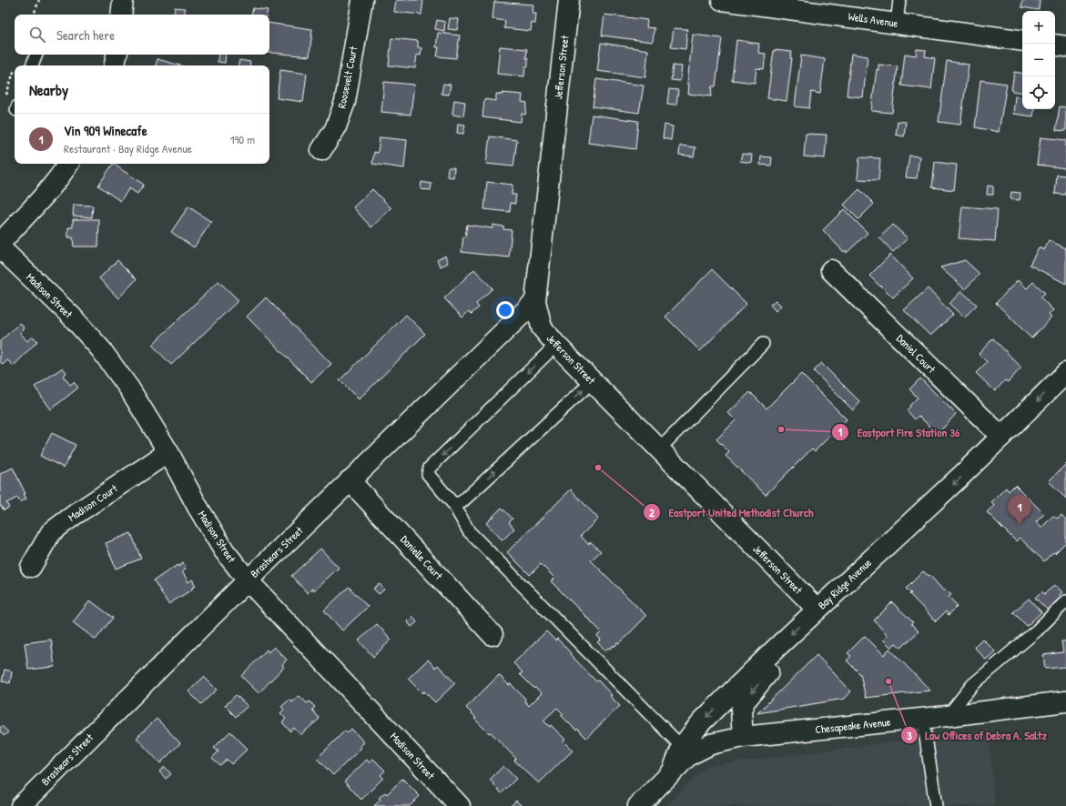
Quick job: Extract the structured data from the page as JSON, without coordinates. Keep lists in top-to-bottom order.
{
  "streets": {
    "street": [
      "Wells Avenue",
      "Jefferson Street",
      "Roosevelt Court",
      "Madison Street",
      "Daniel Court",
      "Madison Court",
      "Brashears Street",
      "Danielle Court",
      "Bay Ridge Avenue",
      "Chesapeake Avenue"
    ]
  },
  "crossings": [
    ["Jefferson Street", "Brashears Street"],
    ["Jefferson Street", "Bay Ridge Avenue"],
    ["Madison Street", "Madison Court"],
    ["Madison Street", "Brashears Street"],
    ["Daniel Court", "Bay Ridge Avenue"],
    ["Brashears Street", "Danielle Court"],
    ["Bay Ridge Avenue", "Chesapeake Avenue"]
  ],
  "one_way": ["Bay Ridge Avenue"],
  "places": ["Eastport Fire Station 36", "Eastport United Methodist Church", "Law Offices of Debra A. Saltz"],
  "page": {
    "map_buttons": ["+", "−"],
    "search": "Search here",
    "heading": "Nearby",
    "list": [
      {
        "mark": "1",
        "name": "Vin 909 Winecafe",
        "note": "Restaurant · Bay Ridge Avenue",
        "value": "190 m"
      }
    ],
    "pins": "1"
  }
}
